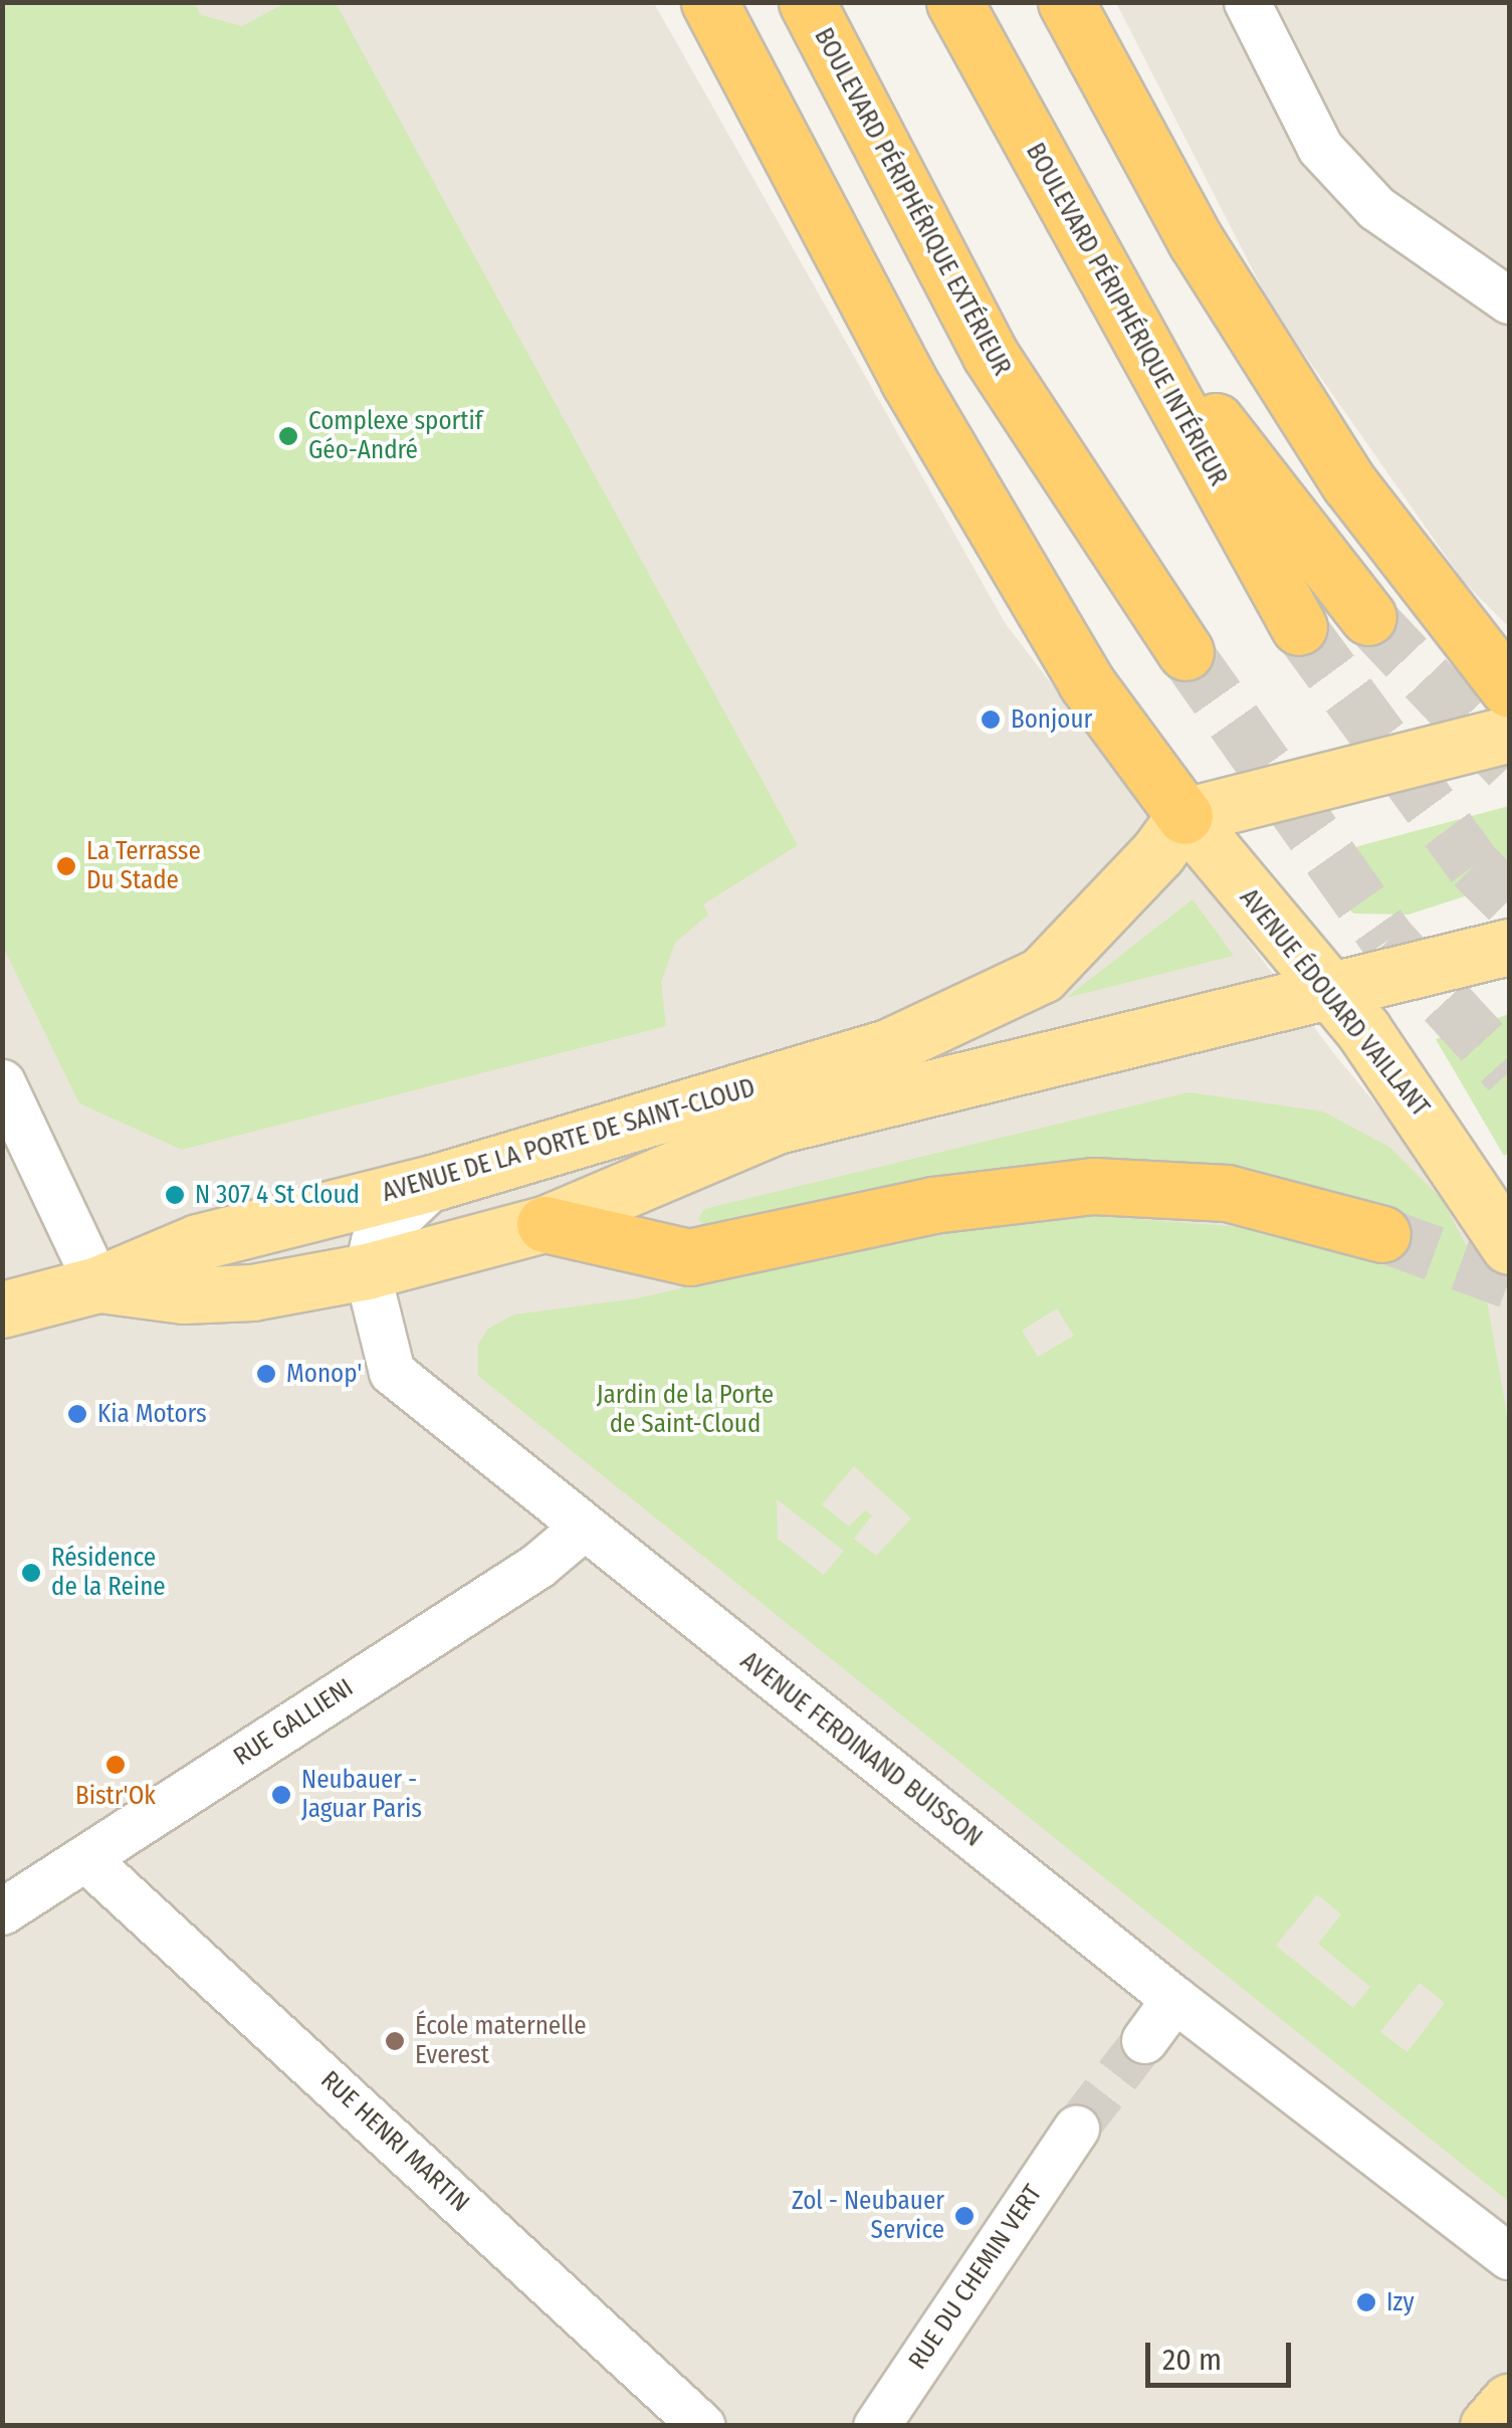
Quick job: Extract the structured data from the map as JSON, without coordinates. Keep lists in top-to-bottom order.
{
  "streets": {
    "highway": ["BOULEVARD PÉRIPHÉRIQUE EXTÉRIEUR", "BOULEVARD PÉRIPHÉRIQUE INTÉRIEUR"],
    "main road": ["AVENUE ÉDOUARD VAILLANT", "AVENUE DE LA PORTE DE SAINT-CLOUD"],
    "street": [
      "RUE GALLIENI",
      "AVENUE FERDINAND BUISSON",
      "RUE HENRI MARTIN",
      "RUE DU CHEMIN VERT"
    ]
  },
  "crossings": [
    ["AVENUE ÉDOUARD VAILLANT", "AVENUE DE LA PORTE DE SAINT-CLOUD"],
    ["AVENUE DE LA PORTE DE SAINT-CLOUD", "AVENUE FERDINAND BUISSON"],
    ["RUE GALLIENI", "AVENUE FERDINAND BUISSON"],
    ["RUE GALLIENI", "RUE HENRI MARTIN"]
  ],
  "parks": ["Jardin de la Porte de Saint-Cloud"],
  "places": [
    "Complexe sportif Géo-André",
    "Bonjour",
    "La Terrasse Du Stade",
    "N 307 4 St Cloud",
    "Monop'",
    "Kia Motors",
    "Résidence de la Reine",
    "Bistr'Ok",
    "Neubauer - Jaguar Paris",
    "École maternelle Everest",
    "Zol - Neubauer Service",
    "Izy"
  ],
  "scale_bar": "20 m"
}
